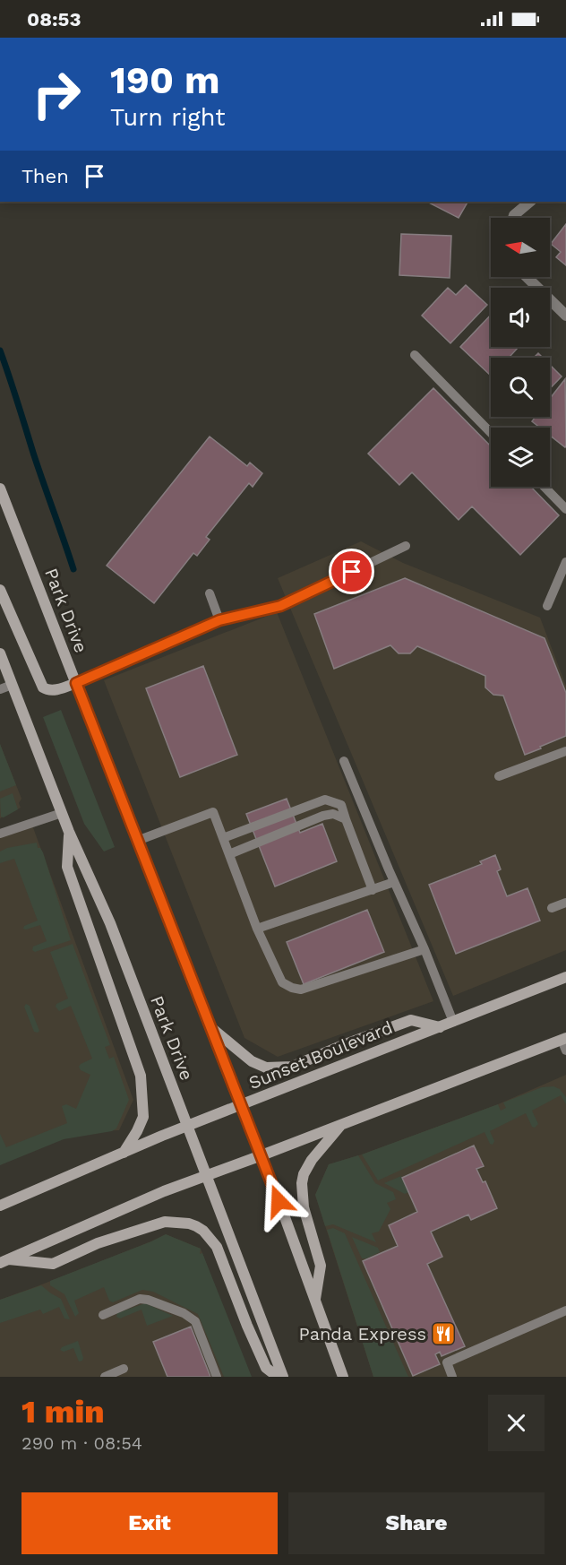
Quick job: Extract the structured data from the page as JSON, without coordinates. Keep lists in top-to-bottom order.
{
  "streets": {
    "main road": ["Park Drive", "Sunset Boulevard"]
  },
  "crossings": [
    ["Park Drive", "Sunset Boulevard"]
  ],
  "places": {
    "restaurant": ["Panda Express"]
  },
  "north": "left",
  "page": {
    "status": "08:53",
    "turn": ["190 m", "Turn right"],
    "then": "Then",
    "heading": ["1 min", "290 m · 08:54"],
    "buttons": ["Exit", "Share"]
  }
}
